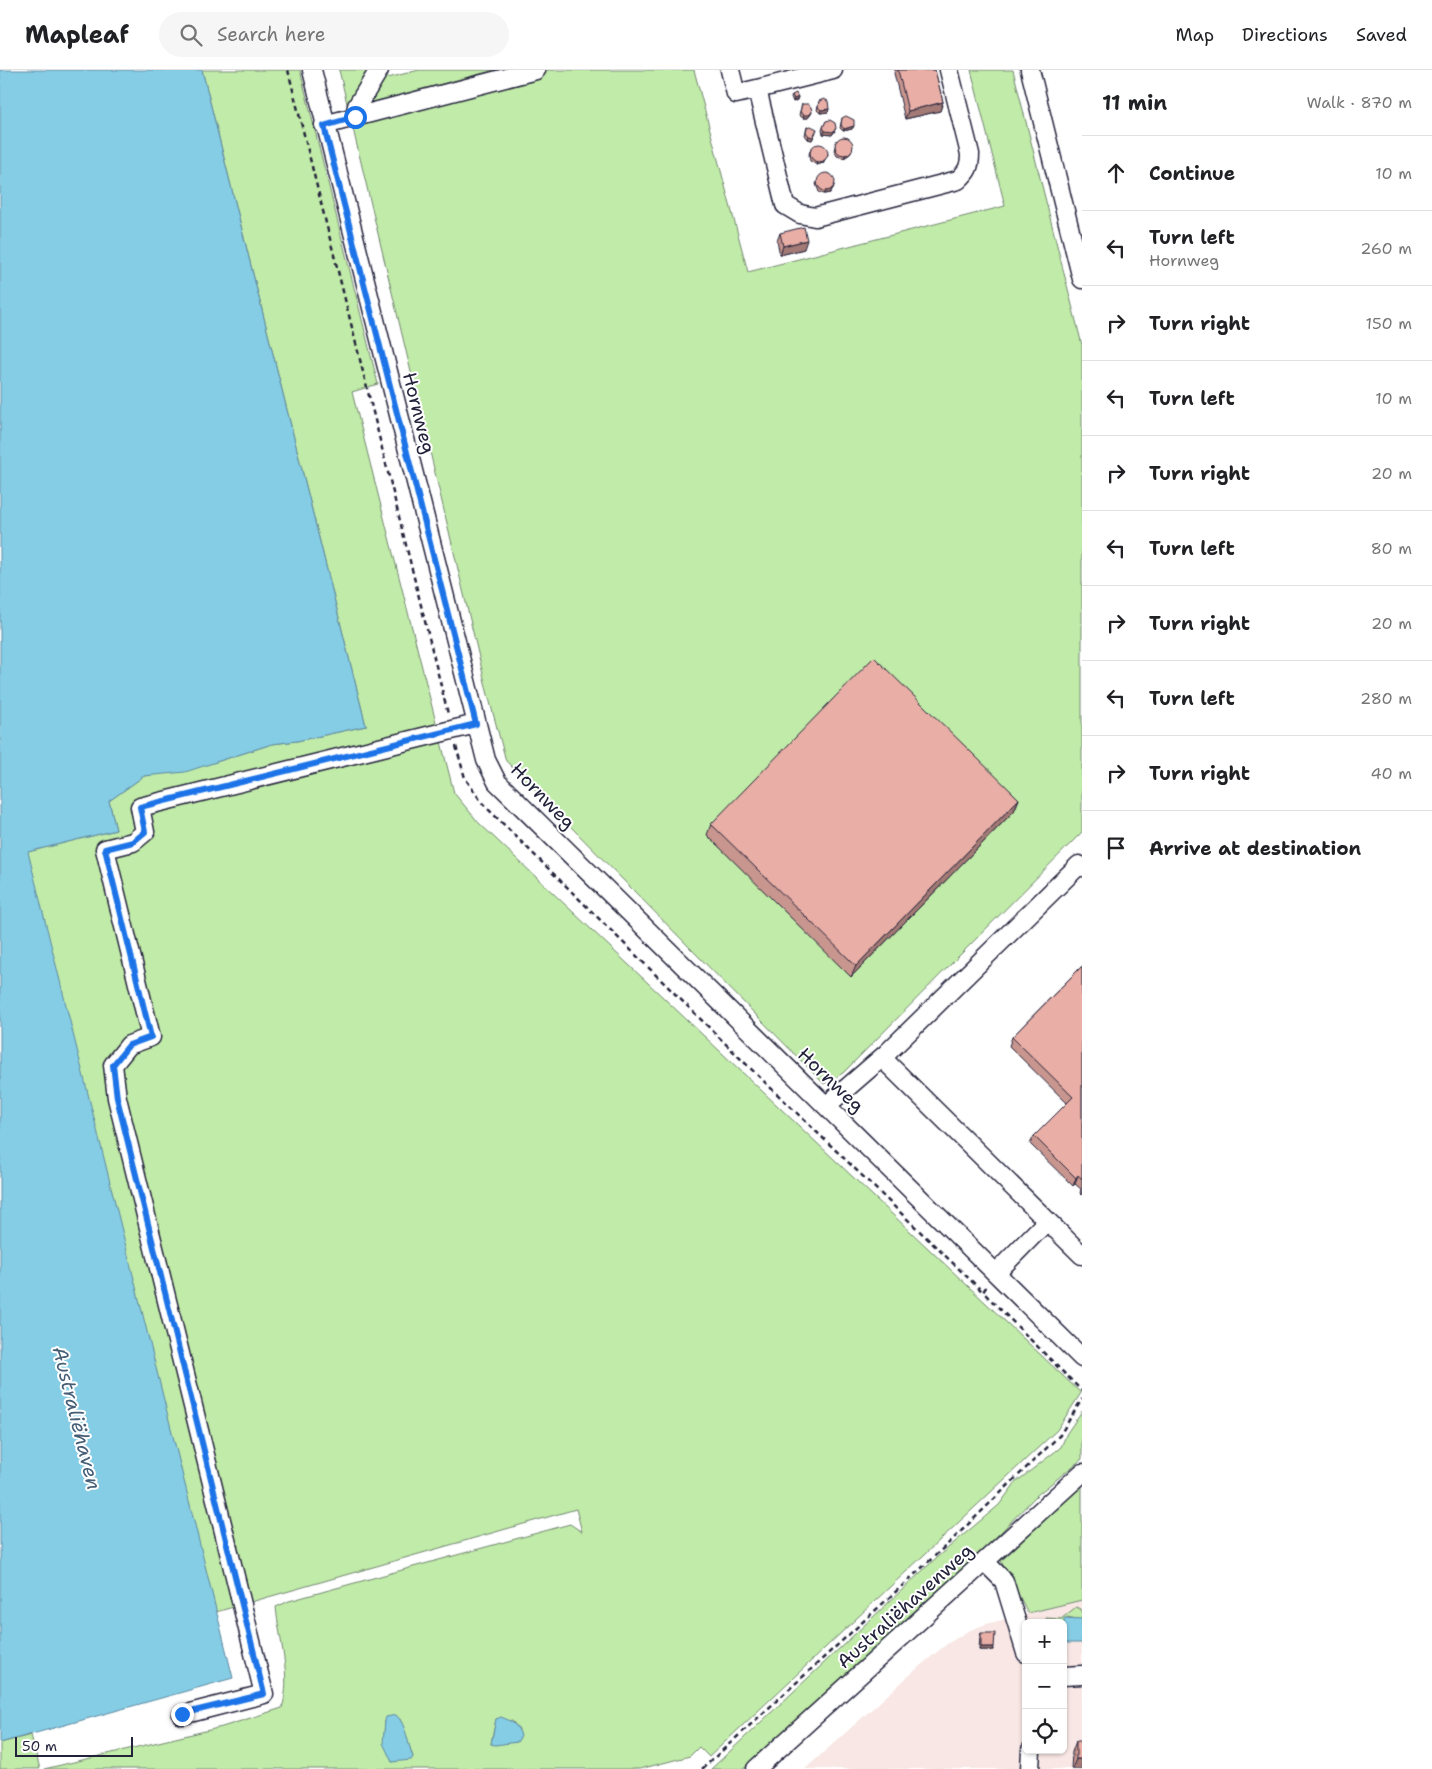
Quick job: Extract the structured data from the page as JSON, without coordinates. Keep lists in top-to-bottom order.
{
  "streets": {
    "street": ["Hornweg", "Australiëhavenweg"]
  },
  "water": ["Australiëhaven"],
  "scale_bar": "50 m",
  "page": {
    "header": "Mapleaf",
    "search": "Search here",
    "nav": ["Map", "Directions", "Saved"],
    "heading": ["11 min", "Walk · 870 m"],
    "list": [
      ["Continue", "10 m"],
      ["Turn left", "Hornweg", "260 m"],
      ["Turn right", "150 m"],
      ["Turn left", "10 m"],
      ["Turn right", "20 m"],
      ["Turn left", "80 m"],
      ["Turn right", "20 m"],
      ["Turn left", "280 m"],
      ["Turn right", "40 m"],
      "Arrive at destination"
    ],
    "map_buttons": ["+", "−"],
    "scale": "50 m"
  }
}
